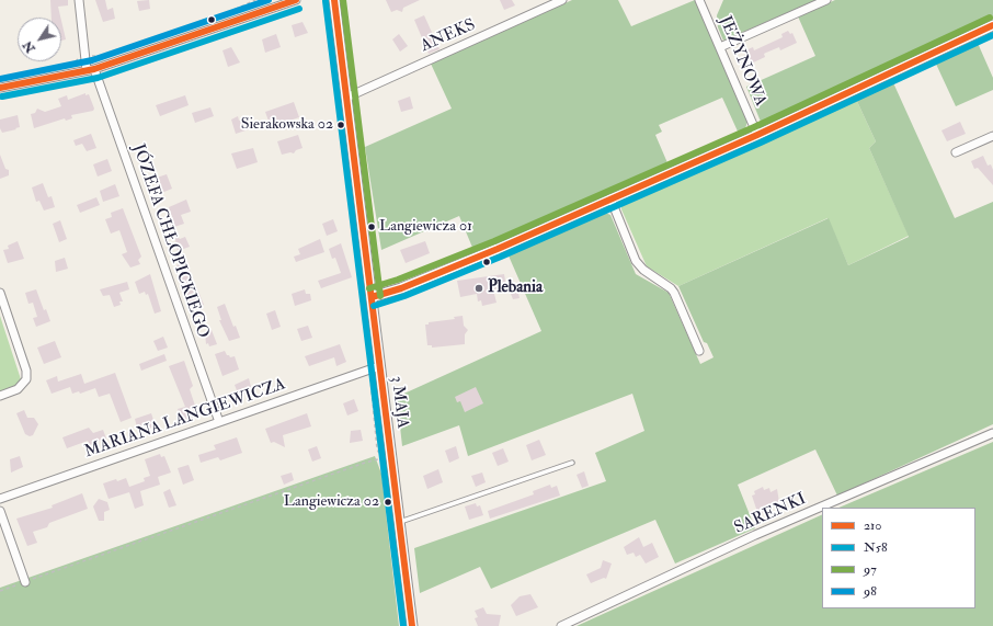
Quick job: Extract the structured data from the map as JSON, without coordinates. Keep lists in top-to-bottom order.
{
  "streets": {
    "street": [
      "ANEKS",
      "JEŻYNOWA",
      "JÓZEFA CHŁOPICKIEGO",
      "3 MAJA",
      "MARIANA LANGIEWICZA",
      "SARENKI"
    ]
  },
  "crossings": [
    ["ANEKS", "3 MAJA"],
    ["JÓZEFA CHŁOPICKIEGO", "MARIANA LANGIEWICZA"],
    ["3 MAJA", "MARIANA LANGIEWICZA"]
  ],
  "places": [
    "Sierakowska 02",
    "Langiewicza 01",
    "Plebania",
    "Langiewicza 02"
  ],
  "lines": [
    "transit line 210",
    "transit line 97",
    "transit line 98",
    "transit line N58"
  ],
  "legend": [
    "210",
    "N58",
    "97",
    "98"
  ],
  "north": "bottom left"
}
